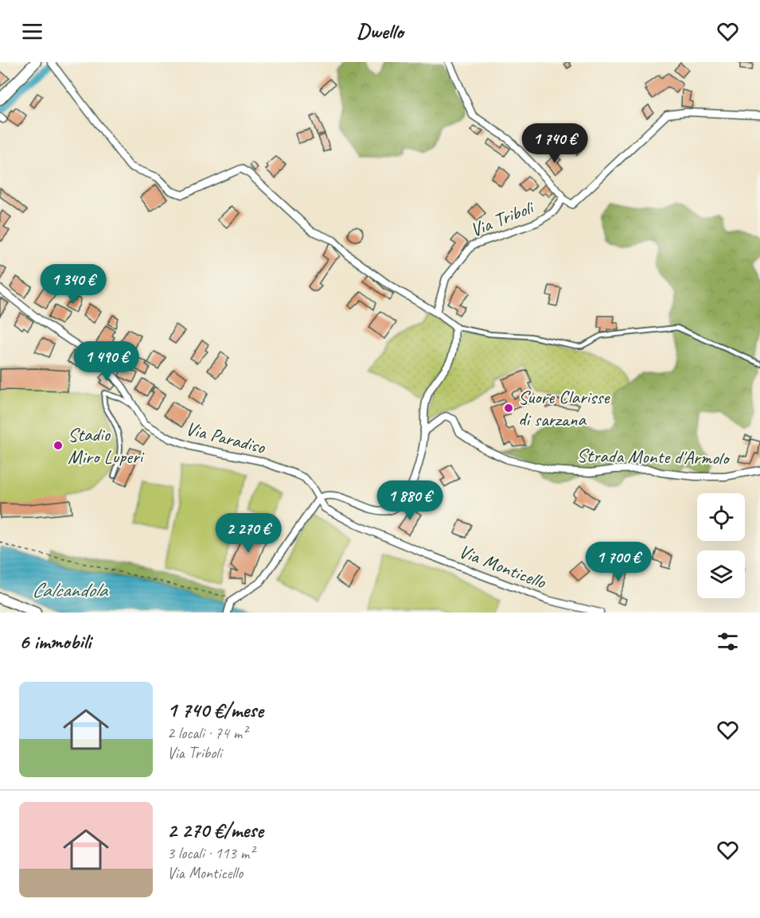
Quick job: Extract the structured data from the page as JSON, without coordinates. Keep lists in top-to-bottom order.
{
  "streets": {
    "street": [
      "Via Triboli",
      "Via Paradiso",
      "Strada Monte d'Armolo",
      "Via Monticello"
    ]
  },
  "crossings": [
    ["Via Paradiso", "Via Monticello"]
  ],
  "water": ["Calcandola"],
  "places": ["Suore Clarisse di sarzana", "Stadio Miro Luperi"],
  "page": {
    "header": "Dwello",
    "price": [
      "1 740 €",
      "1 340 €",
      "1 490 €",
      "1 880 €",
      "2 270 €",
      "1 700 €"
    ],
    "heading": "6 immobili",
    "list": [
      {
        "name": "1 740 €/mese",
        "note": "2 locali · 74 m² · Via Triboli"
      },
      {
        "name": "2 270 €/mese",
        "note": "3 locali · 113 m² · Via Monticello"
      }
    ]
  }
}
